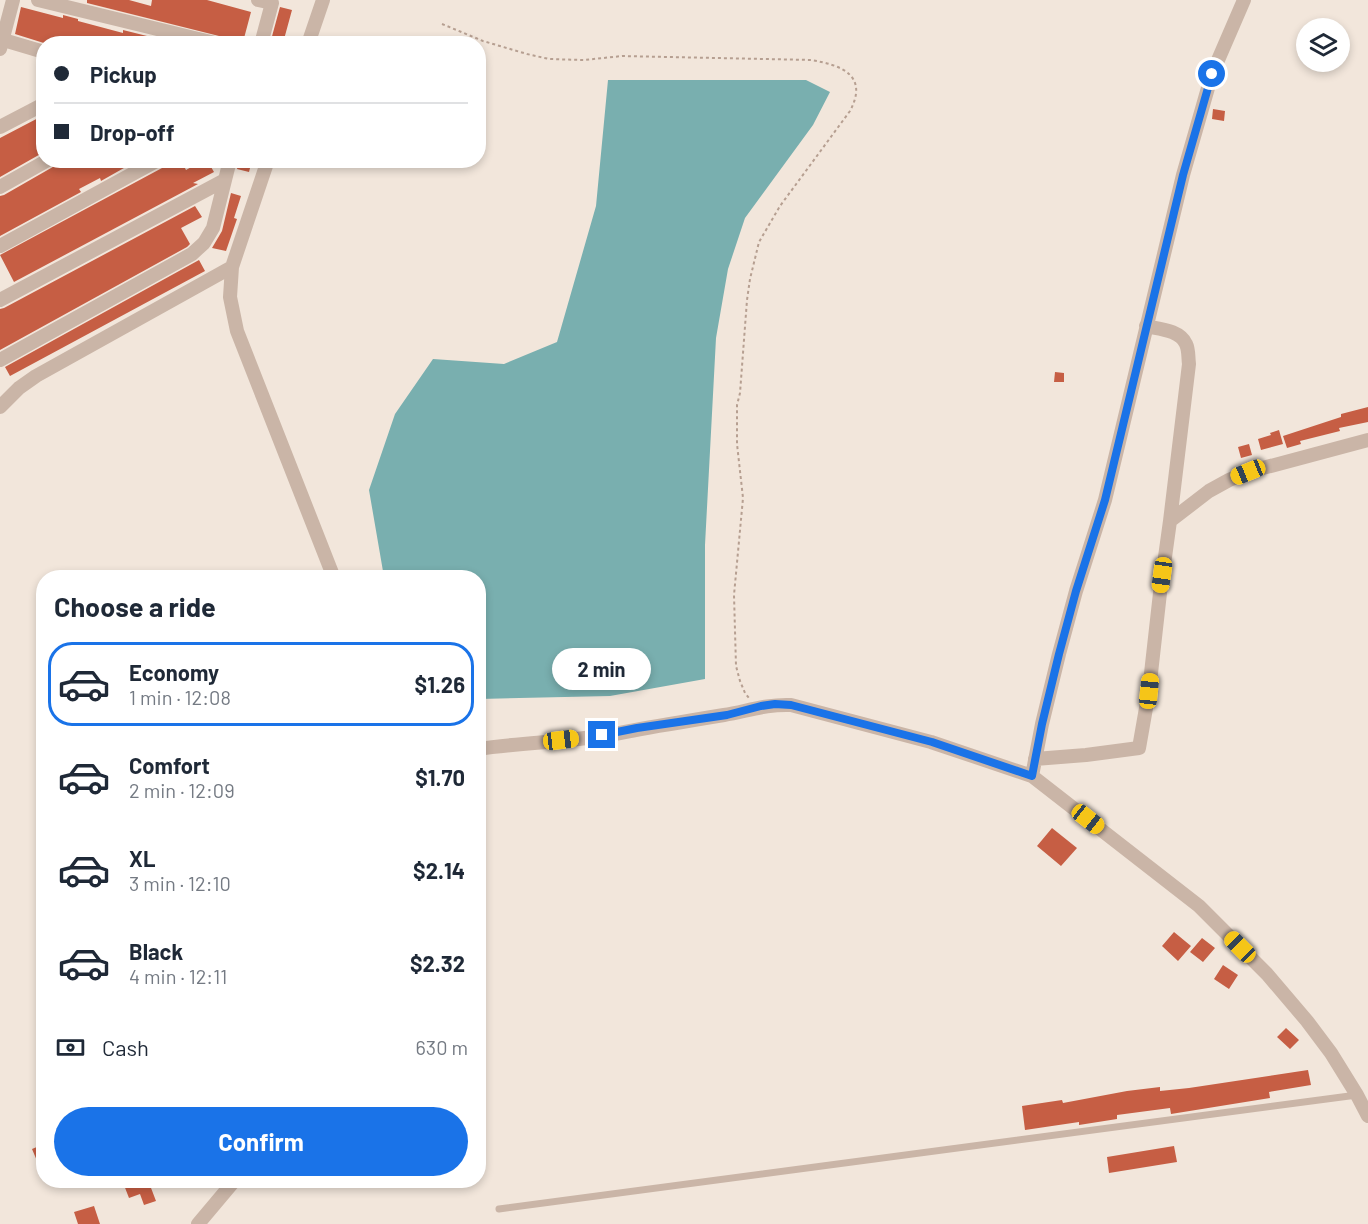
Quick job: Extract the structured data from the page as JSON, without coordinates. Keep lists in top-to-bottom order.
{
  "page": {
    "banner": ["Pickup", "Drop-off"],
    "heading": "Choose a ride",
    "list": [
      {
        "name": "Economy",
        "note": "1 min · 12:08",
        "value": "$1.26"
      },
      {
        "name": "Comfort",
        "note": "2 min · 12:09",
        "value": "$1.70"
      },
      {
        "name": "XL",
        "note": "3 min · 12:10",
        "value": "$2.14"
      },
      {
        "name": "Black",
        "note": "4 min · 12:11",
        "value": "$2.32"
      }
    ],
    "bubble": "2 min",
    "pay": ["Cash", "630 m"],
    "buttons": "Confirm"
  }
}
